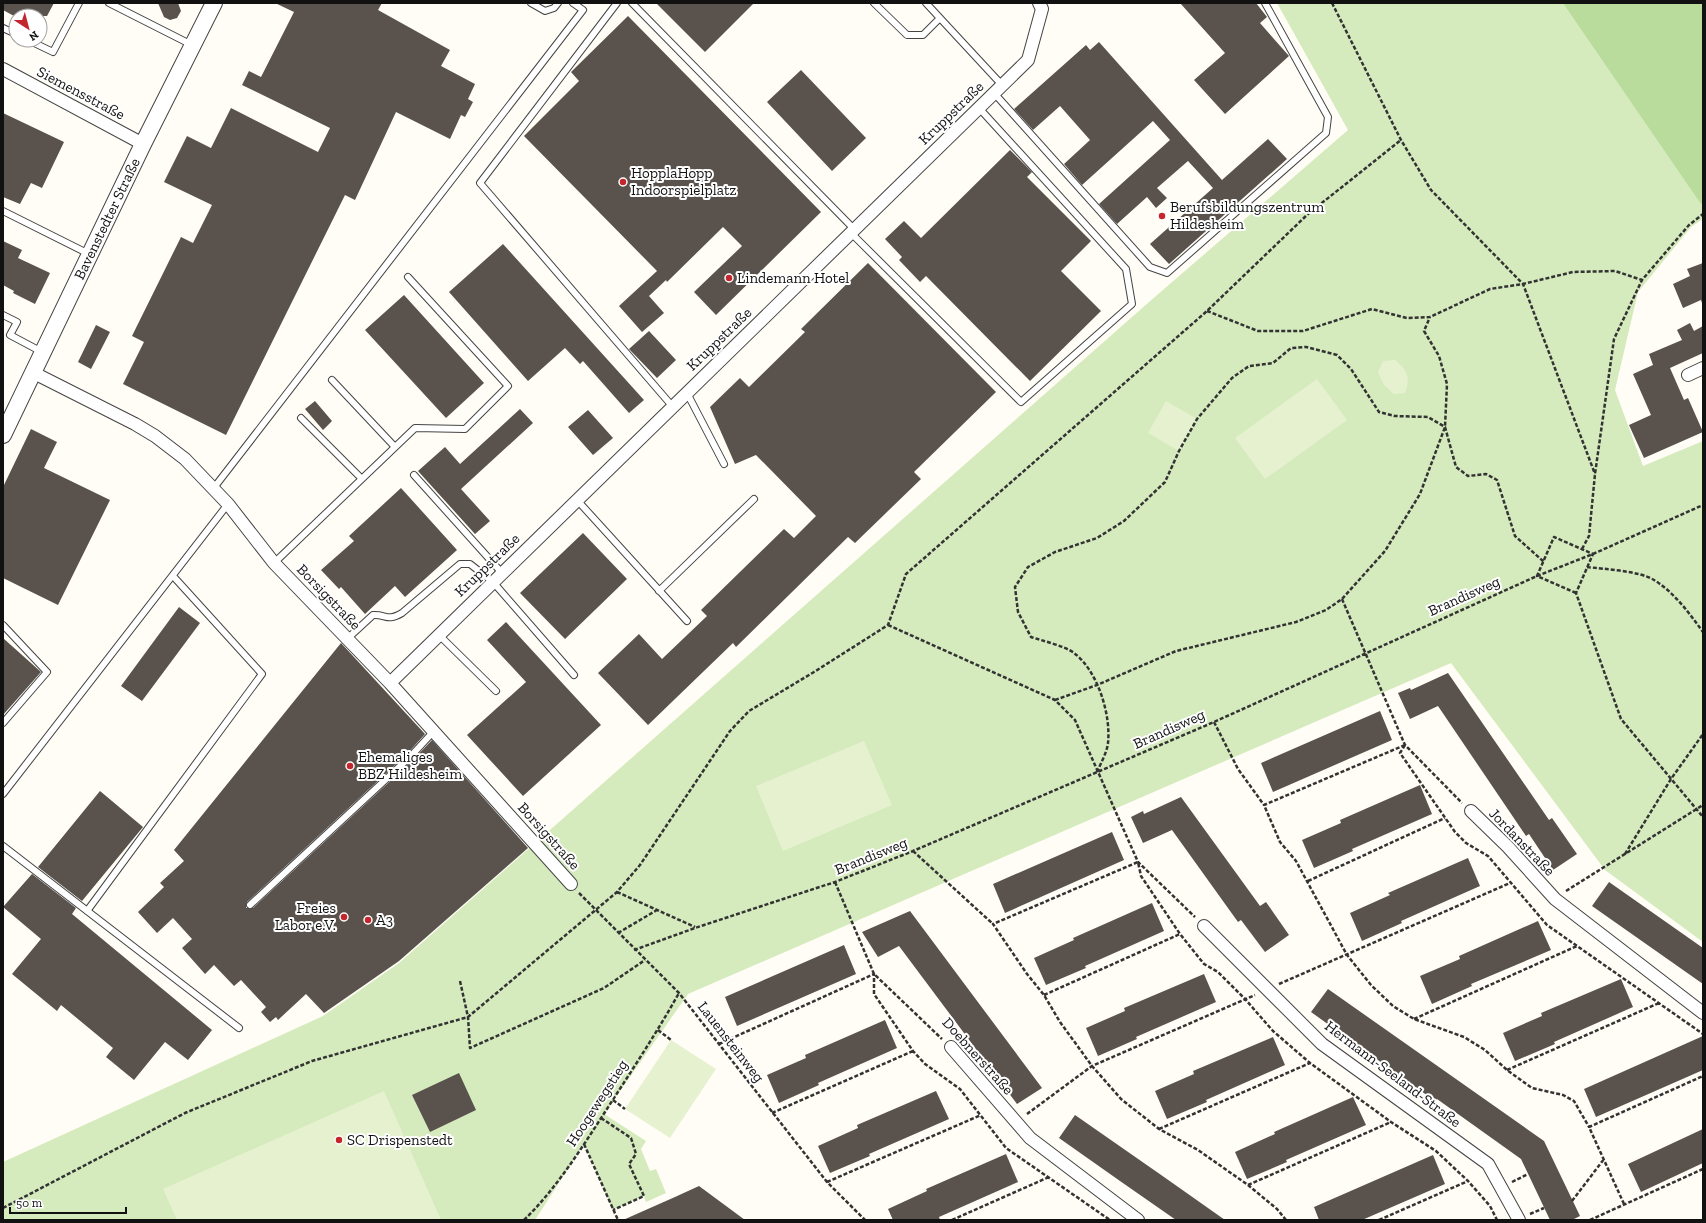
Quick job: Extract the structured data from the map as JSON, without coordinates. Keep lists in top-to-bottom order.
{
  "streets": {
    "street": [
      "Siemensstraße",
      "Kruppstraße",
      "Bavenstedter Straße",
      "Borsigstraße",
      "Jordanstraße",
      "Doebnerstraße",
      "Hermann-Seeland-Straße"
    ],
    "path": ["Brandisweg", "Lauensteinweg", "Hoogewegstieg"]
  },
  "crossings": [
    ["Siemensstraße", "Bavenstedter Straße"],
    ["Kruppstraße", "Borsigstraße"],
    ["Bavenstedter Straße", "Borsigstraße"],
    ["Brandisweg", "Jordanstraße"],
    ["Brandisweg", "Lauensteinweg"],
    ["Brandisweg", "Doebnerstraße"],
    ["Borsigstraße", "Lauensteinweg"],
    ["Lauensteinweg", "Hoogewegstieg"]
  ],
  "places": [
    "HopplaHopp Indoorspielplatz",
    "Berufsbildungszentrum Hildesheim",
    "Lindemann Hotel",
    "Ehemaliges BBZ Hildesheim",
    "Freies Labor e.V.",
    "A3",
    "SC Drispenstedt"
  ],
  "scale_bar": "50 m",
  "north": "bottom right"
}
